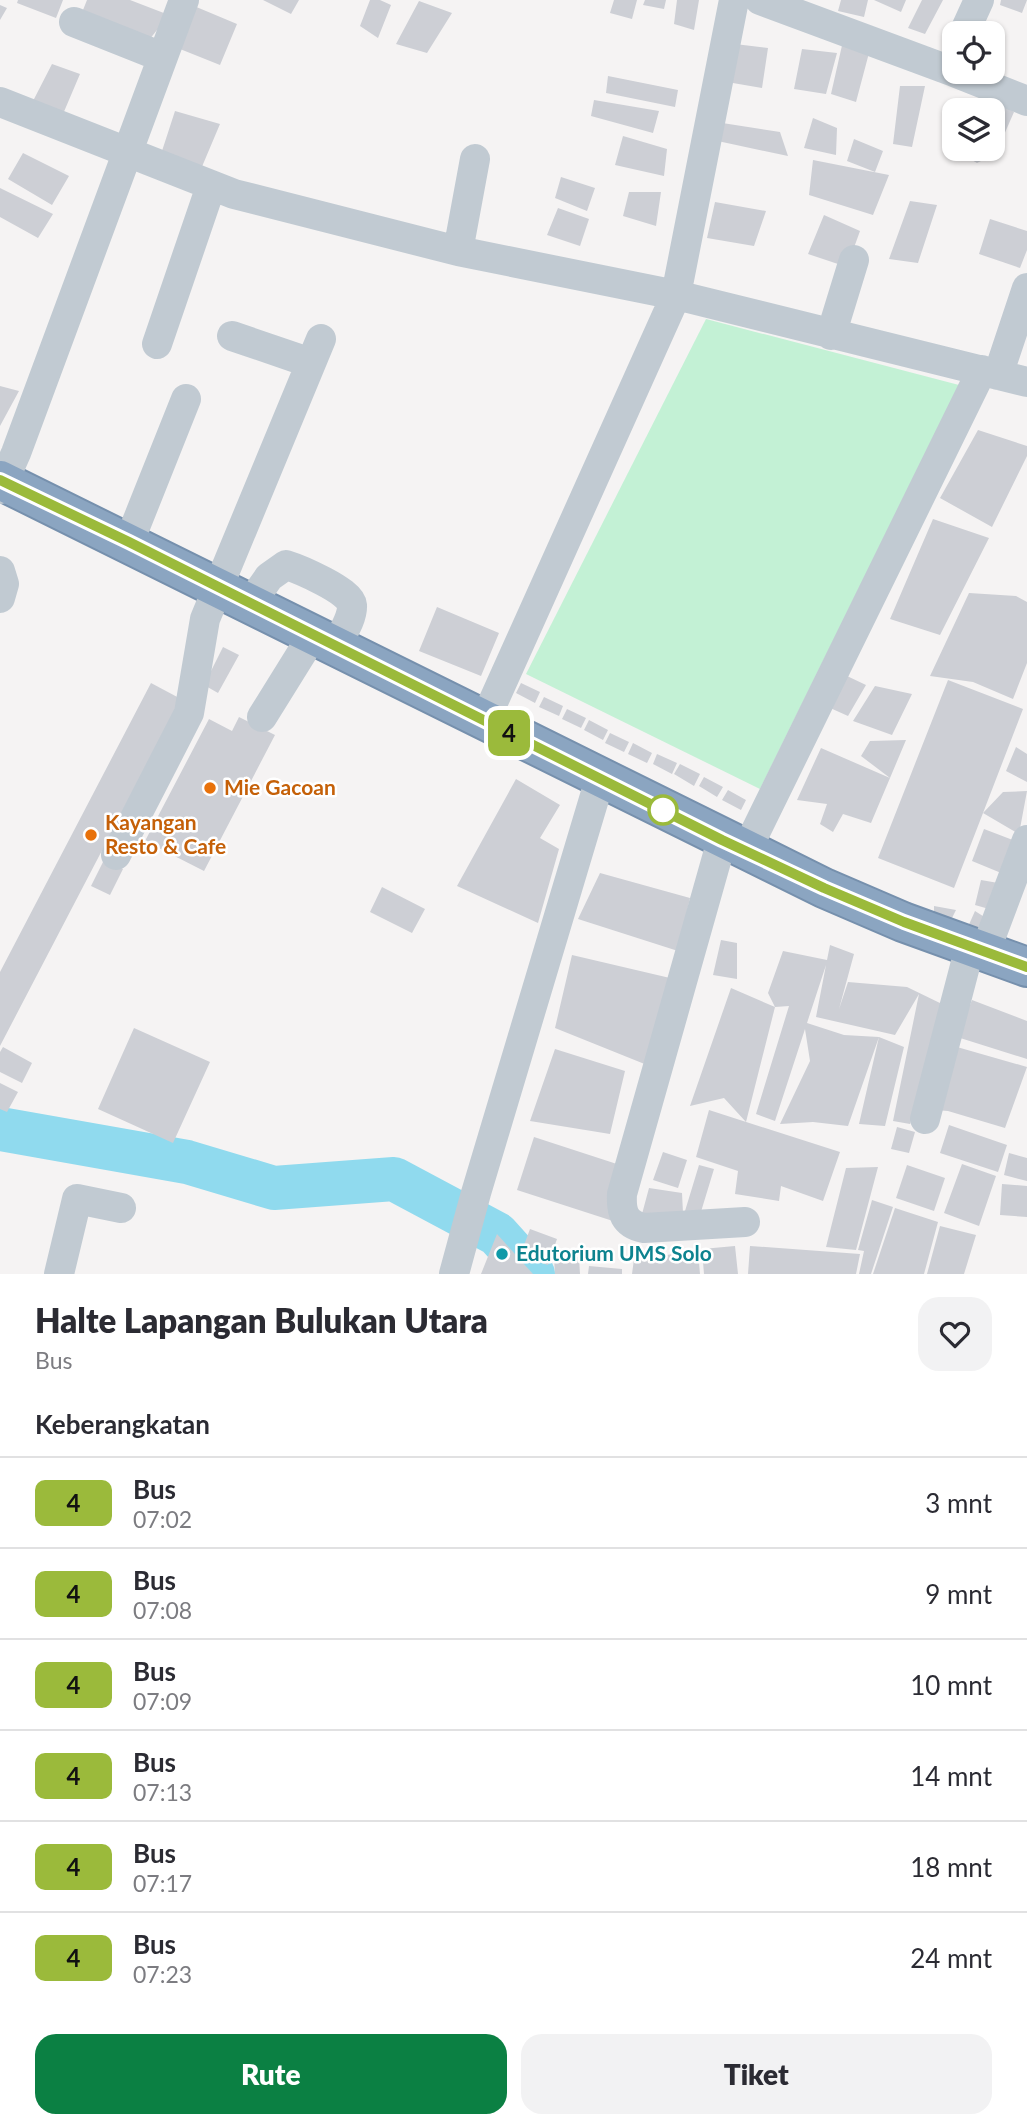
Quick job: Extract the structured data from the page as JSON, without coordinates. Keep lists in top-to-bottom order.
{
  "places": ["Mie Gacoan", "Kayangan Resto & Cafe", "Edutorium UMS Solo"],
  "lines": ["bus line 4"],
  "page": {
    "on_map": "4",
    "heading": [
      ["Halte Lapangan Bulukan Utara", "Bus"],
      "Keberangkatan"
    ],
    "list": [
      {
        "mark": "4",
        "name": "Bus",
        "note": "07:02",
        "value": "3 mnt"
      },
      {
        "mark": "4",
        "name": "Bus",
        "note": "07:08",
        "value": "9 mnt"
      },
      {
        "mark": "4",
        "name": "Bus",
        "note": "07:09",
        "value": "10 mnt"
      },
      {
        "mark": "4",
        "name": "Bus",
        "note": "07:13",
        "value": "14 mnt"
      },
      {
        "mark": "4",
        "name": "Bus",
        "note": "07:17",
        "value": "18 mnt"
      },
      {
        "mark": "4",
        "name": "Bus",
        "note": "07:23",
        "value": "24 mnt"
      }
    ],
    "buttons": ["Rute", "Tiket"]
  }
}
